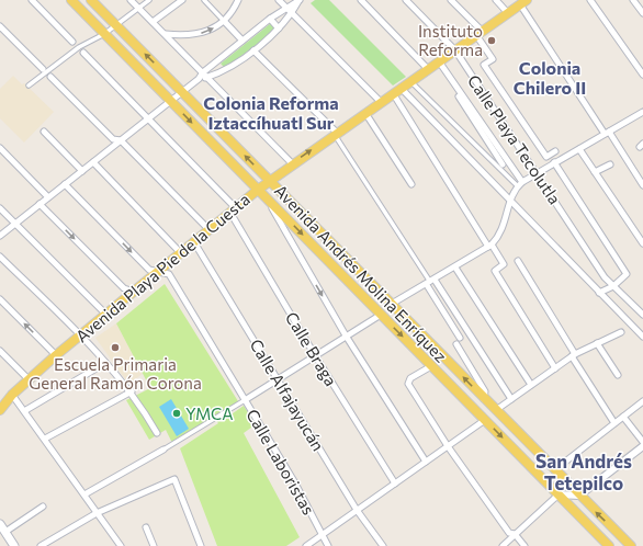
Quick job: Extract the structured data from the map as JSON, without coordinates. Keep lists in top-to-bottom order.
{
  "streets": {
    "main road": ["Avenida Playa Pie de la Cuesta", "Avenida Andrés Molina Enríquez"],
    "street": [
      "Calle Playa Tecolutla",
      "Calle Braga",
      "Calle Alfajayucán",
      "Calle Laboristas"
    ]
  },
  "crossings": [
    ["Calle Playa Tecolutla", "Avenida Playa Pie de la Cuesta"],
    ["Avenida Playa Pie de la Cuesta", "Avenida Andrés Molina Enríquez"],
    ["Avenida Playa Pie de la Cuesta", "Calle Braga"],
    ["Avenida Playa Pie de la Cuesta", "Calle Alfajayucán"],
    ["Avenida Playa Pie de la Cuesta", "Calle Laboristas"]
  ],
  "districts": ["Colonia Chilero II", "Colonia Reforma Iztaccíhuatl Sur", "San Andrés Tetepilco"],
  "places": ["Instituto Reforma", "Escuela Primaria General Ramón Corona", "YMCA"]
}
